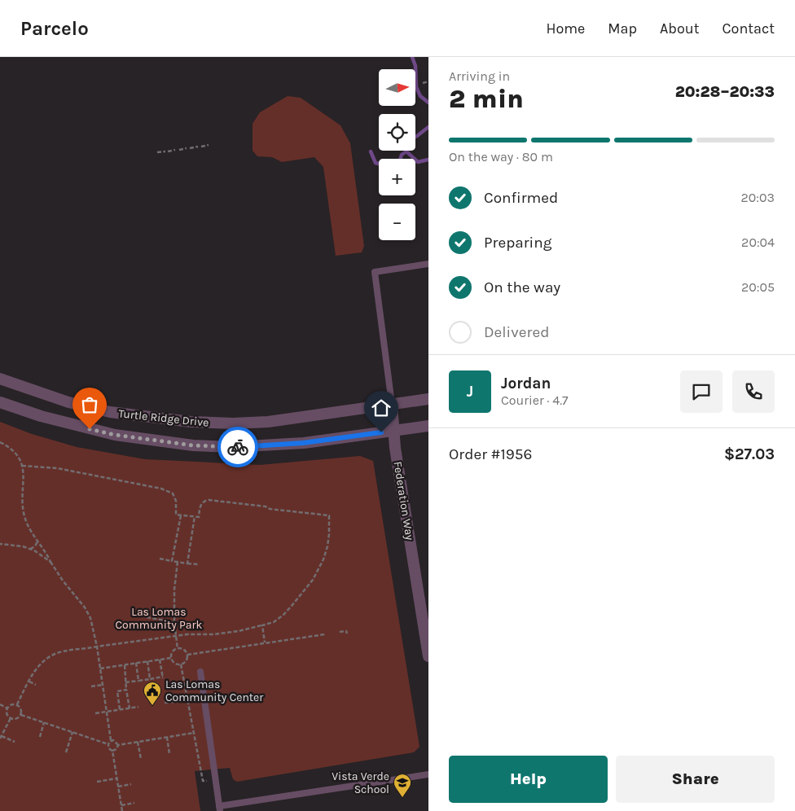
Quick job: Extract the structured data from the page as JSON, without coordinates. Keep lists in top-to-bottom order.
{
  "streets": {
    "street": ["Turtle Ridge Drive", "Federation Way"]
  },
  "crossings": [
    ["Turtle Ridge Drive", "Federation Way"]
  ],
  "parks": ["Las Lomas Community Park"],
  "places": {
    "public building": ["Las Lomas Community Center"],
    "school or university": ["Vista Verde School"]
  },
  "north": "right",
  "page": {
    "header": "Parcelo",
    "nav": [
      "Home",
      "Map",
      "About",
      "Contact"
    ],
    "heading": ["2 min", "Arriving in", "20:28–20:33"],
    "panel": [
      "Jordan",
      "Courier · 4.7",
      "Order #1956",
      "$27.03"
    ],
    "map_buttons": ["+", "−"],
    "bar": "On the way · 80 m",
    "list": [
      ["Confirmed", "20:03"],
      ["Preparing", "20:04"],
      ["On the way", "20:05"],
      "Delivered"
    ],
    "round": "J",
    "buttons": ["Help", "Share"]
  }
}
